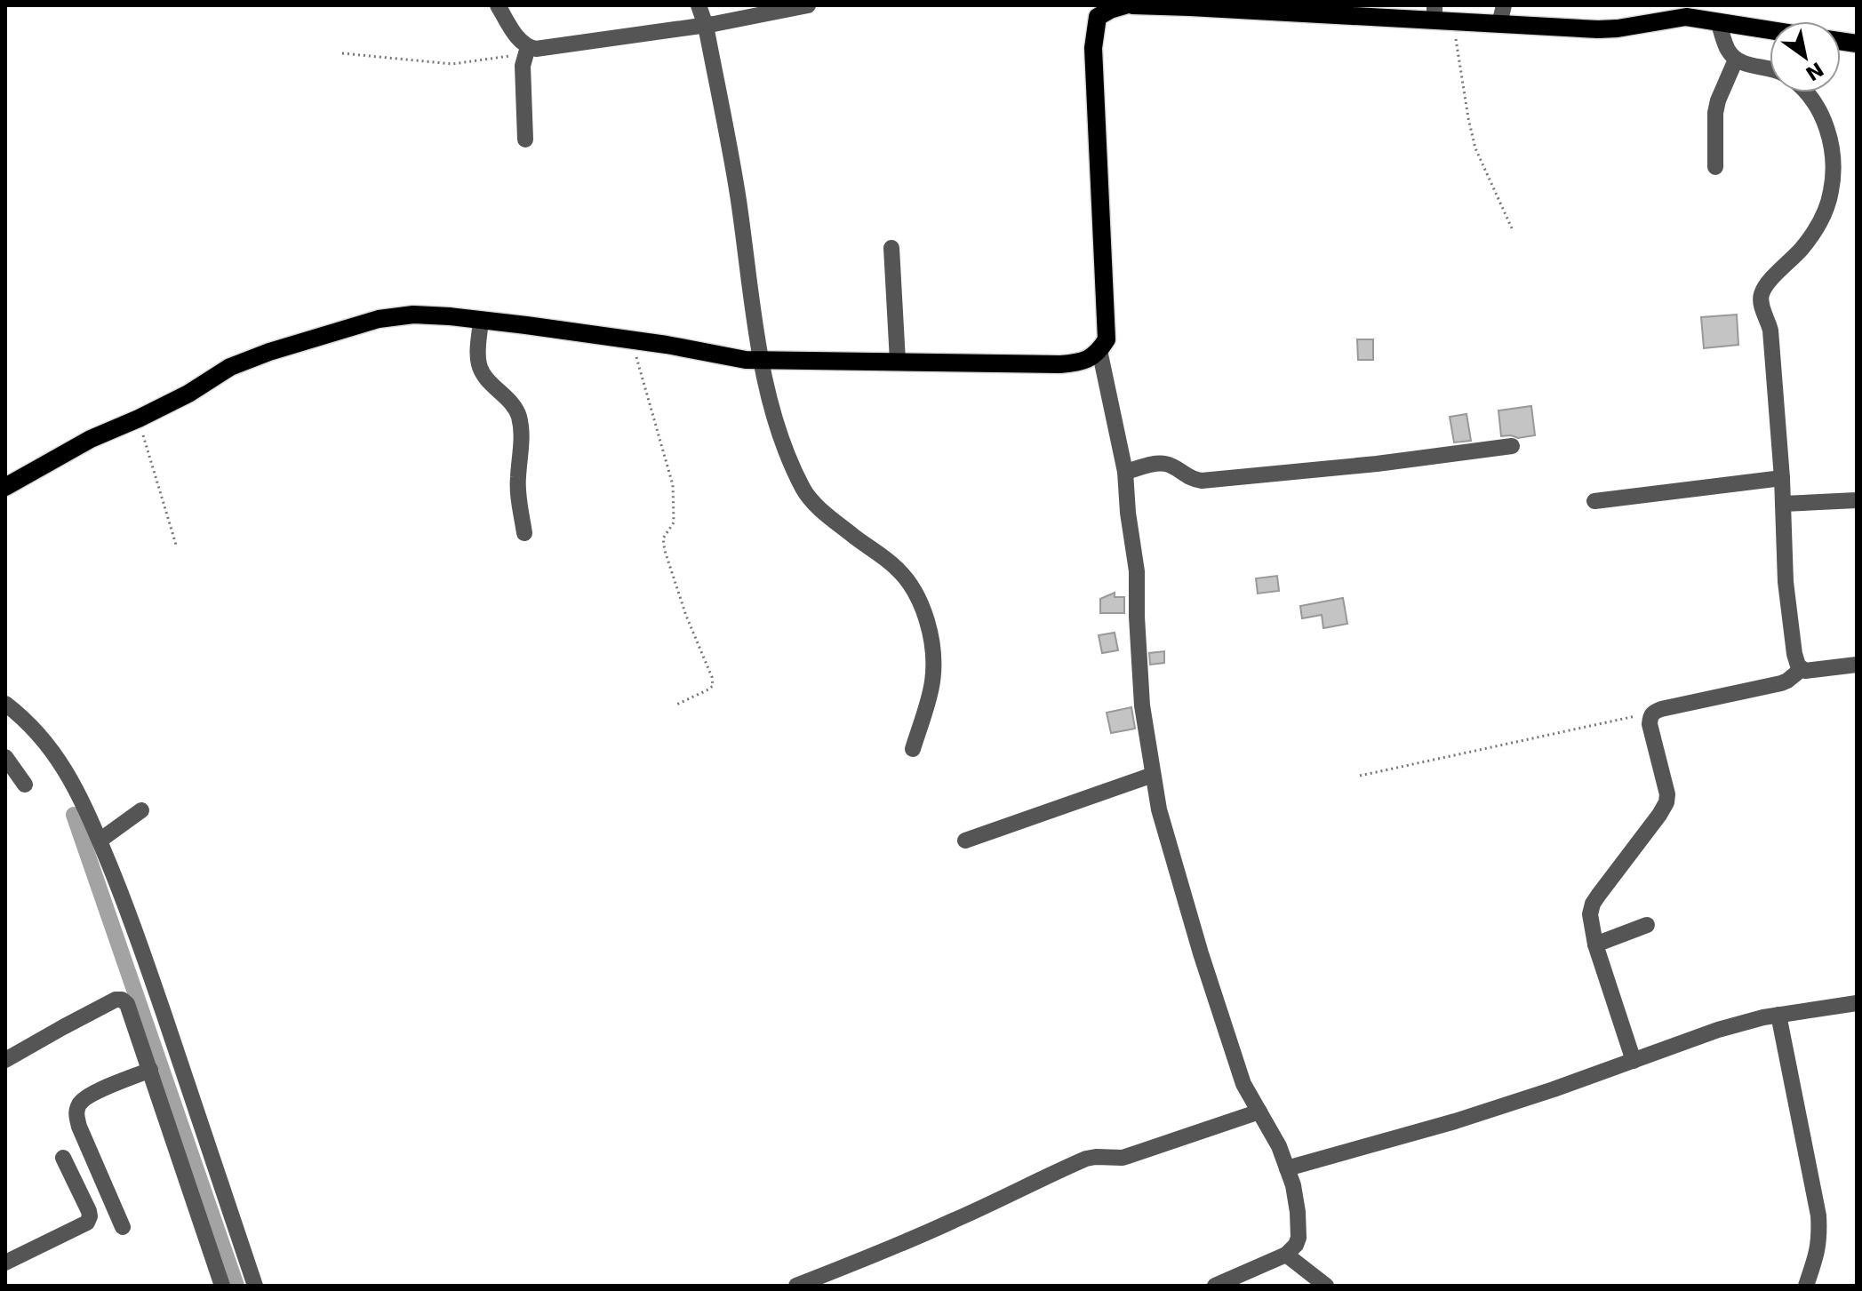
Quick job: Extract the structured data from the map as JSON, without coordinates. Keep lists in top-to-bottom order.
{
  "north": "bottom right"
}
